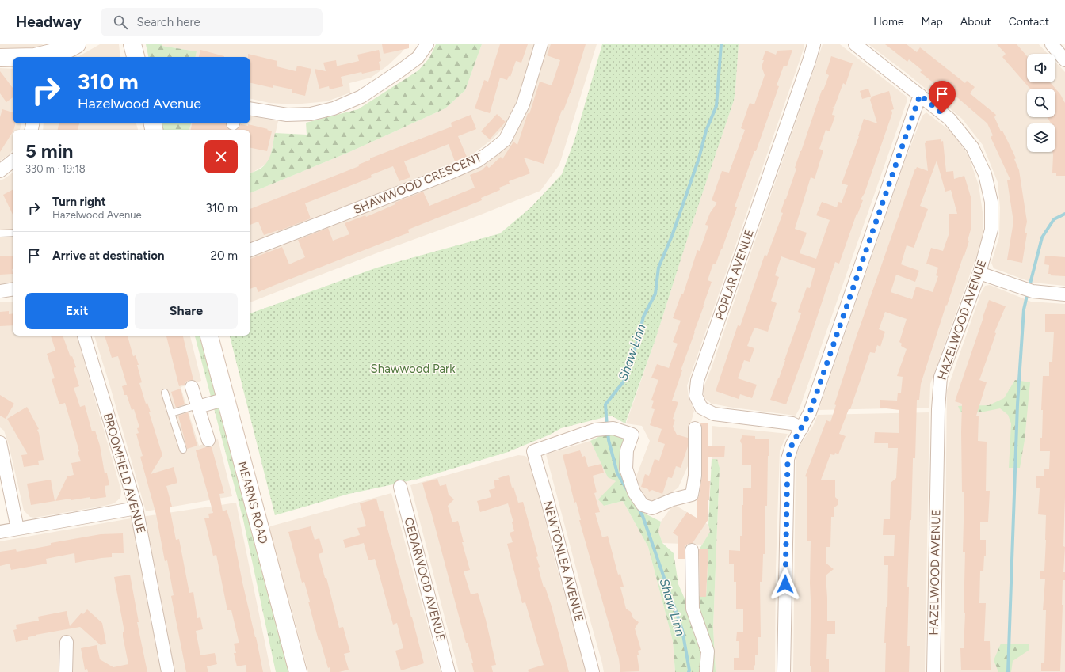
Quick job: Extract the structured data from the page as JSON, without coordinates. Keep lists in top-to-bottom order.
{
  "streets": {
    "street": [
      "SHAWWOOD CRESCENT",
      "POPLAR AVENUE",
      "HAZELWOOD AVENUE",
      "BROOMFIELD AVENUE",
      "MEARNS ROAD",
      "NEWTONLEA AVENUE",
      "CEDARWOOD AVENUE"
    ]
  },
  "water": ["Shaw Linn"],
  "parks": ["Shawwood Park"],
  "page": {
    "header": "Headway",
    "search": "Search here",
    "nav": [
      "Home",
      "Map",
      "About",
      "Contact"
    ],
    "turn": ["310 m", "Hazelwood Avenue"],
    "heading": ["5 min", "330 m · 19:18"],
    "list": [
      {
        "name": "Turn right",
        "note": "Hazelwood Avenue",
        "value": "310 m"
      },
      {
        "name": "Arrive at destination",
        "value": "20 m"
      }
    ],
    "buttons": ["Exit", "Share"]
  }
}
